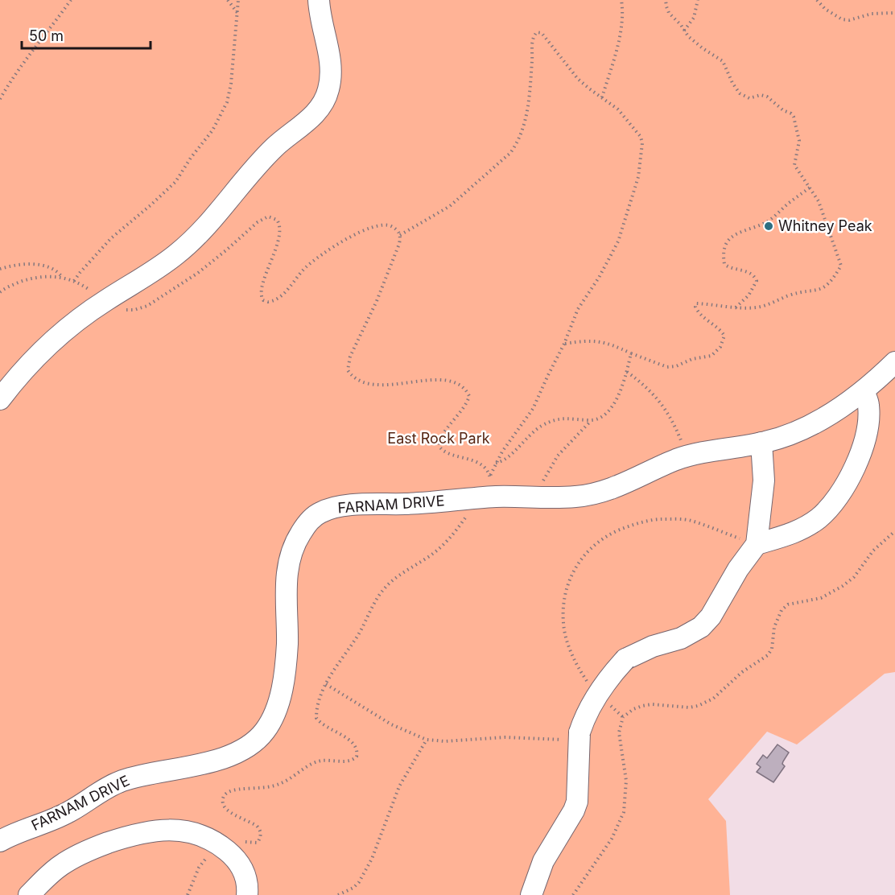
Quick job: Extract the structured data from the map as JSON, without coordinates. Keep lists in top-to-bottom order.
{
  "streets": {
    "street": ["FARNAM DRIVE"]
  },
  "parks": ["East Rock Park"],
  "places": ["Whitney Peak"],
  "scale_bar": "50 m"
}
